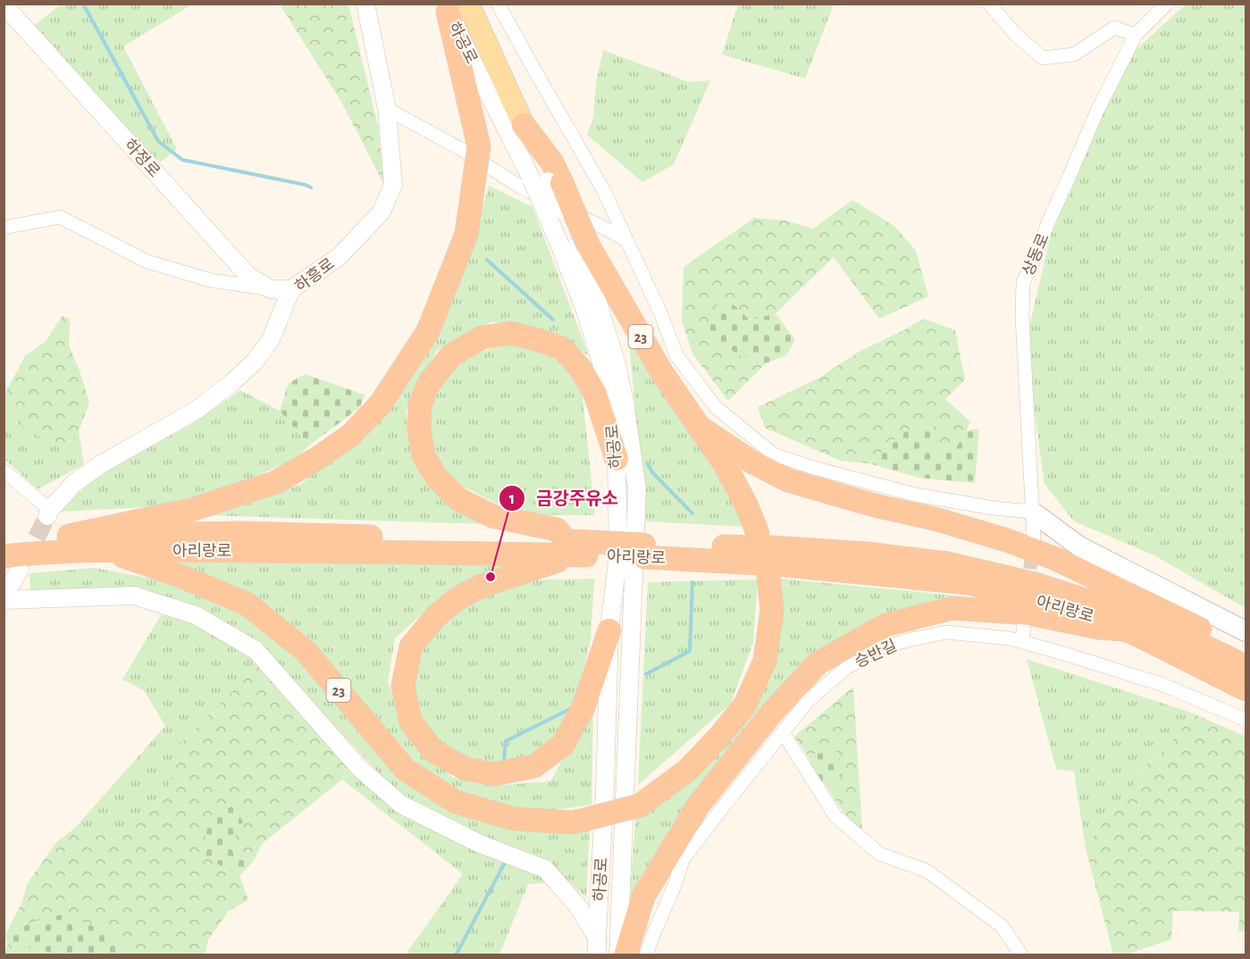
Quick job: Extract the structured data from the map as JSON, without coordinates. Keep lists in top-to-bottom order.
{
  "streets": {
    "highway": ["23", "아리랑로"],
    "main road": ["하공로"],
    "street": [
      "하정로",
      "상동로",
      "하흥로",
      "승반길"
    ]
  },
  "crossings": [
    ["하공로", "23"],
    ["23", "아리랑로"]
  ],
  "places": ["금강주유소"]
}
